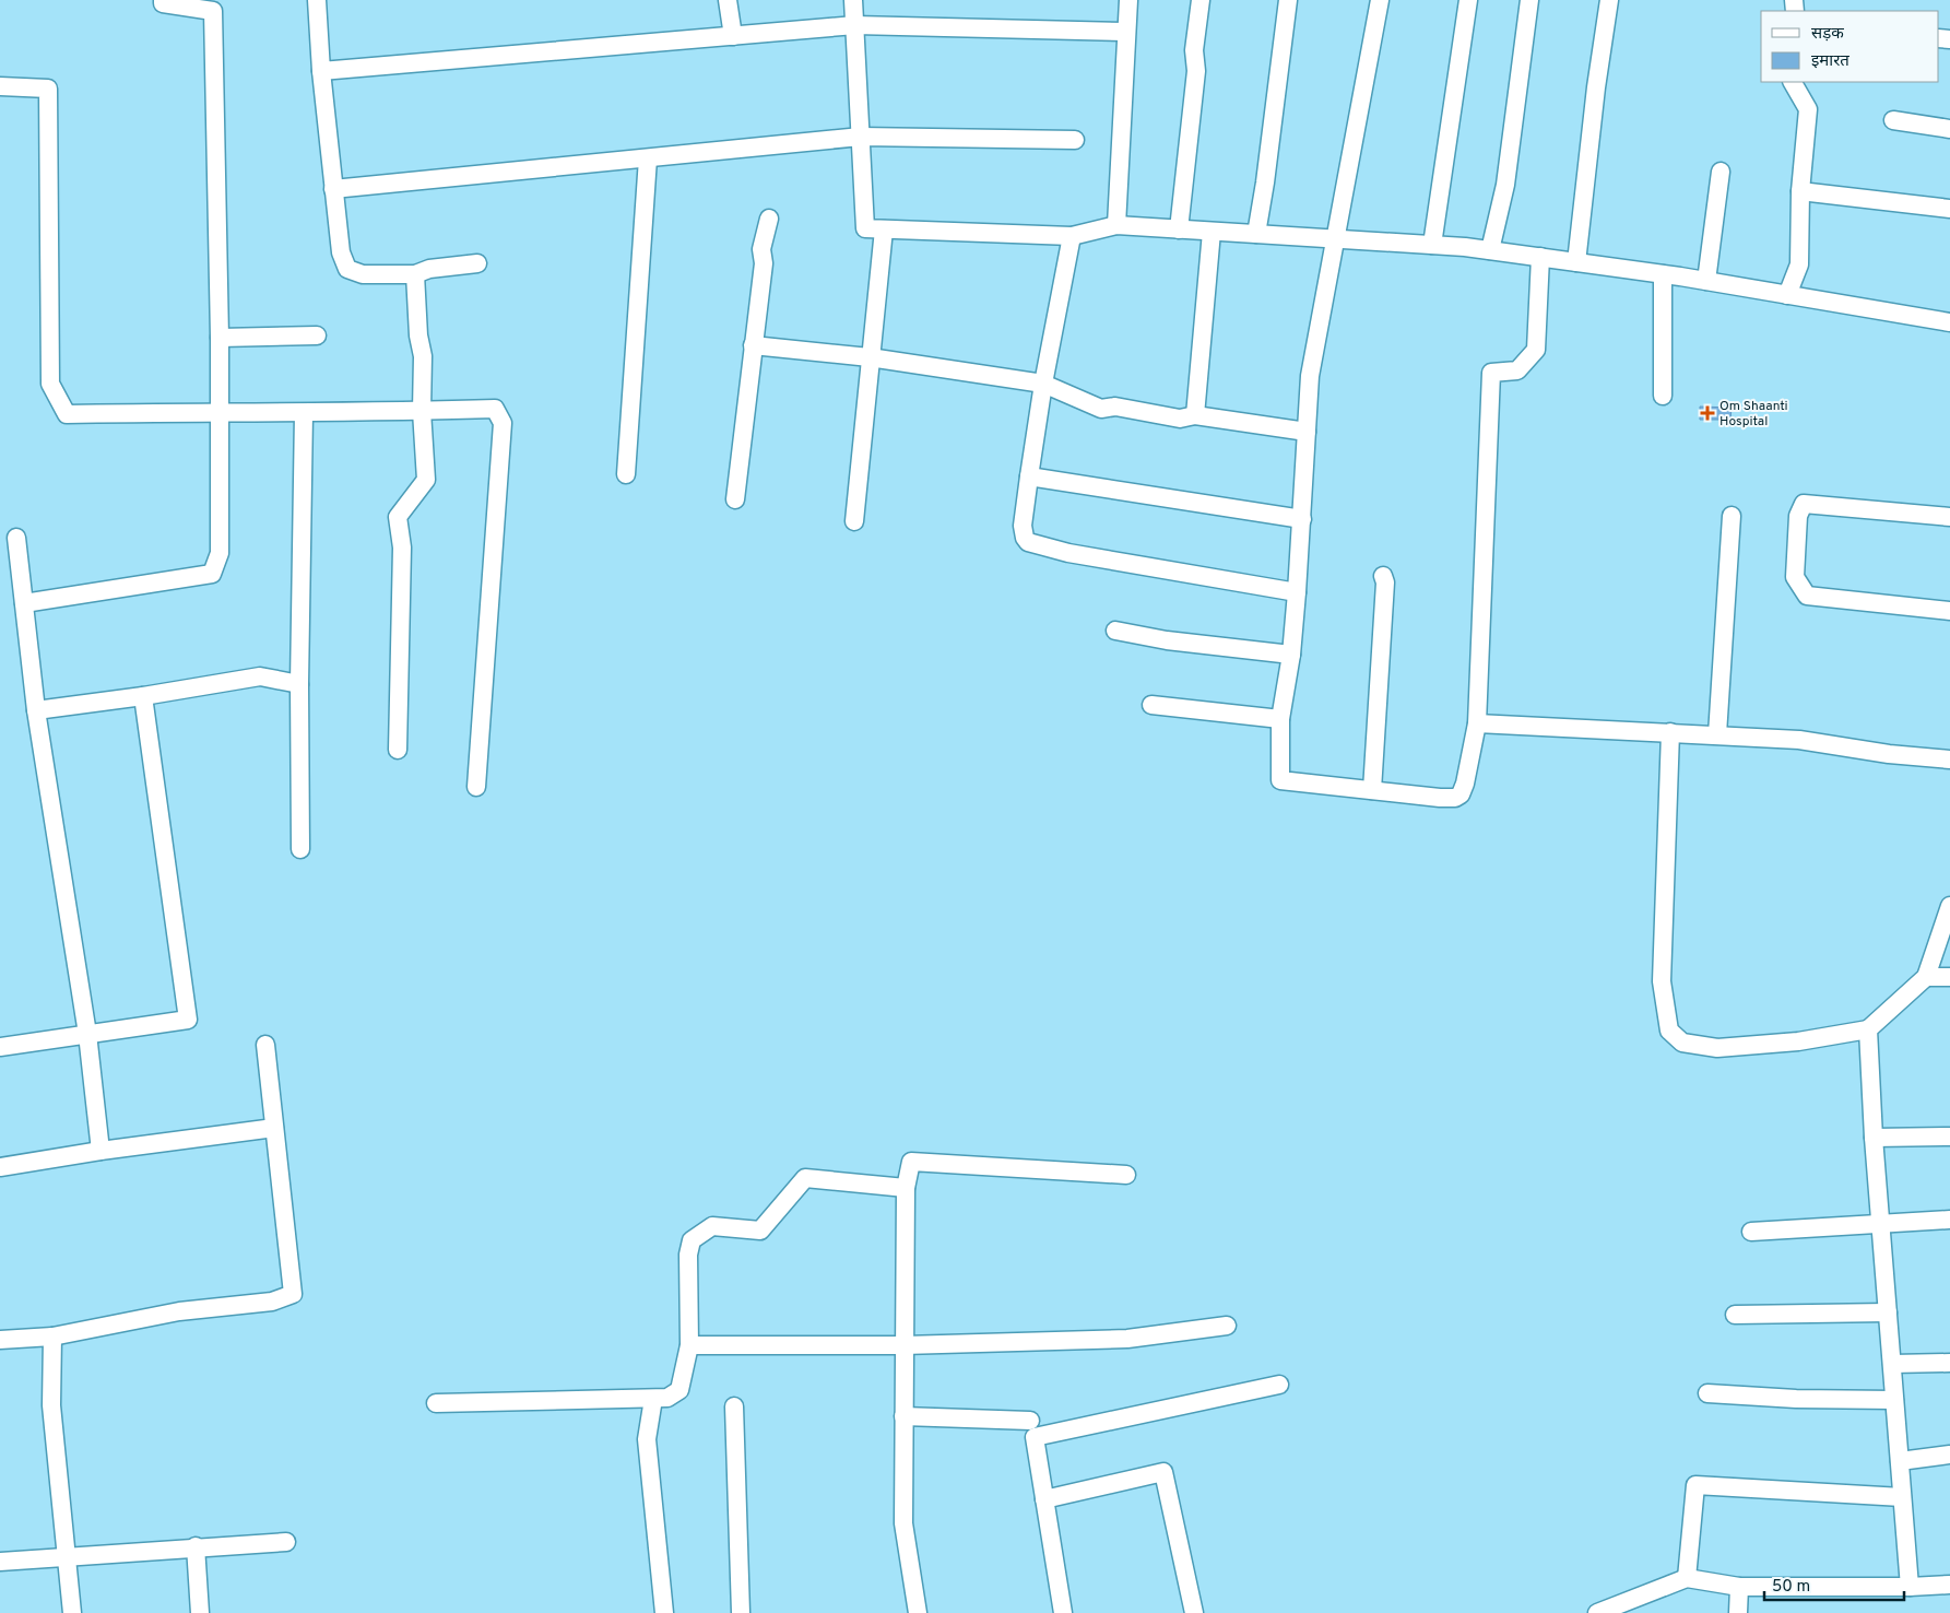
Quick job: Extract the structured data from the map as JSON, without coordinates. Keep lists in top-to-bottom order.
{
  "places": {
    "health": ["Om Shaanti Hospital"]
  },
  "legend": ["सड़क", "इमारत"],
  "scale_bar": "50 m"
}
